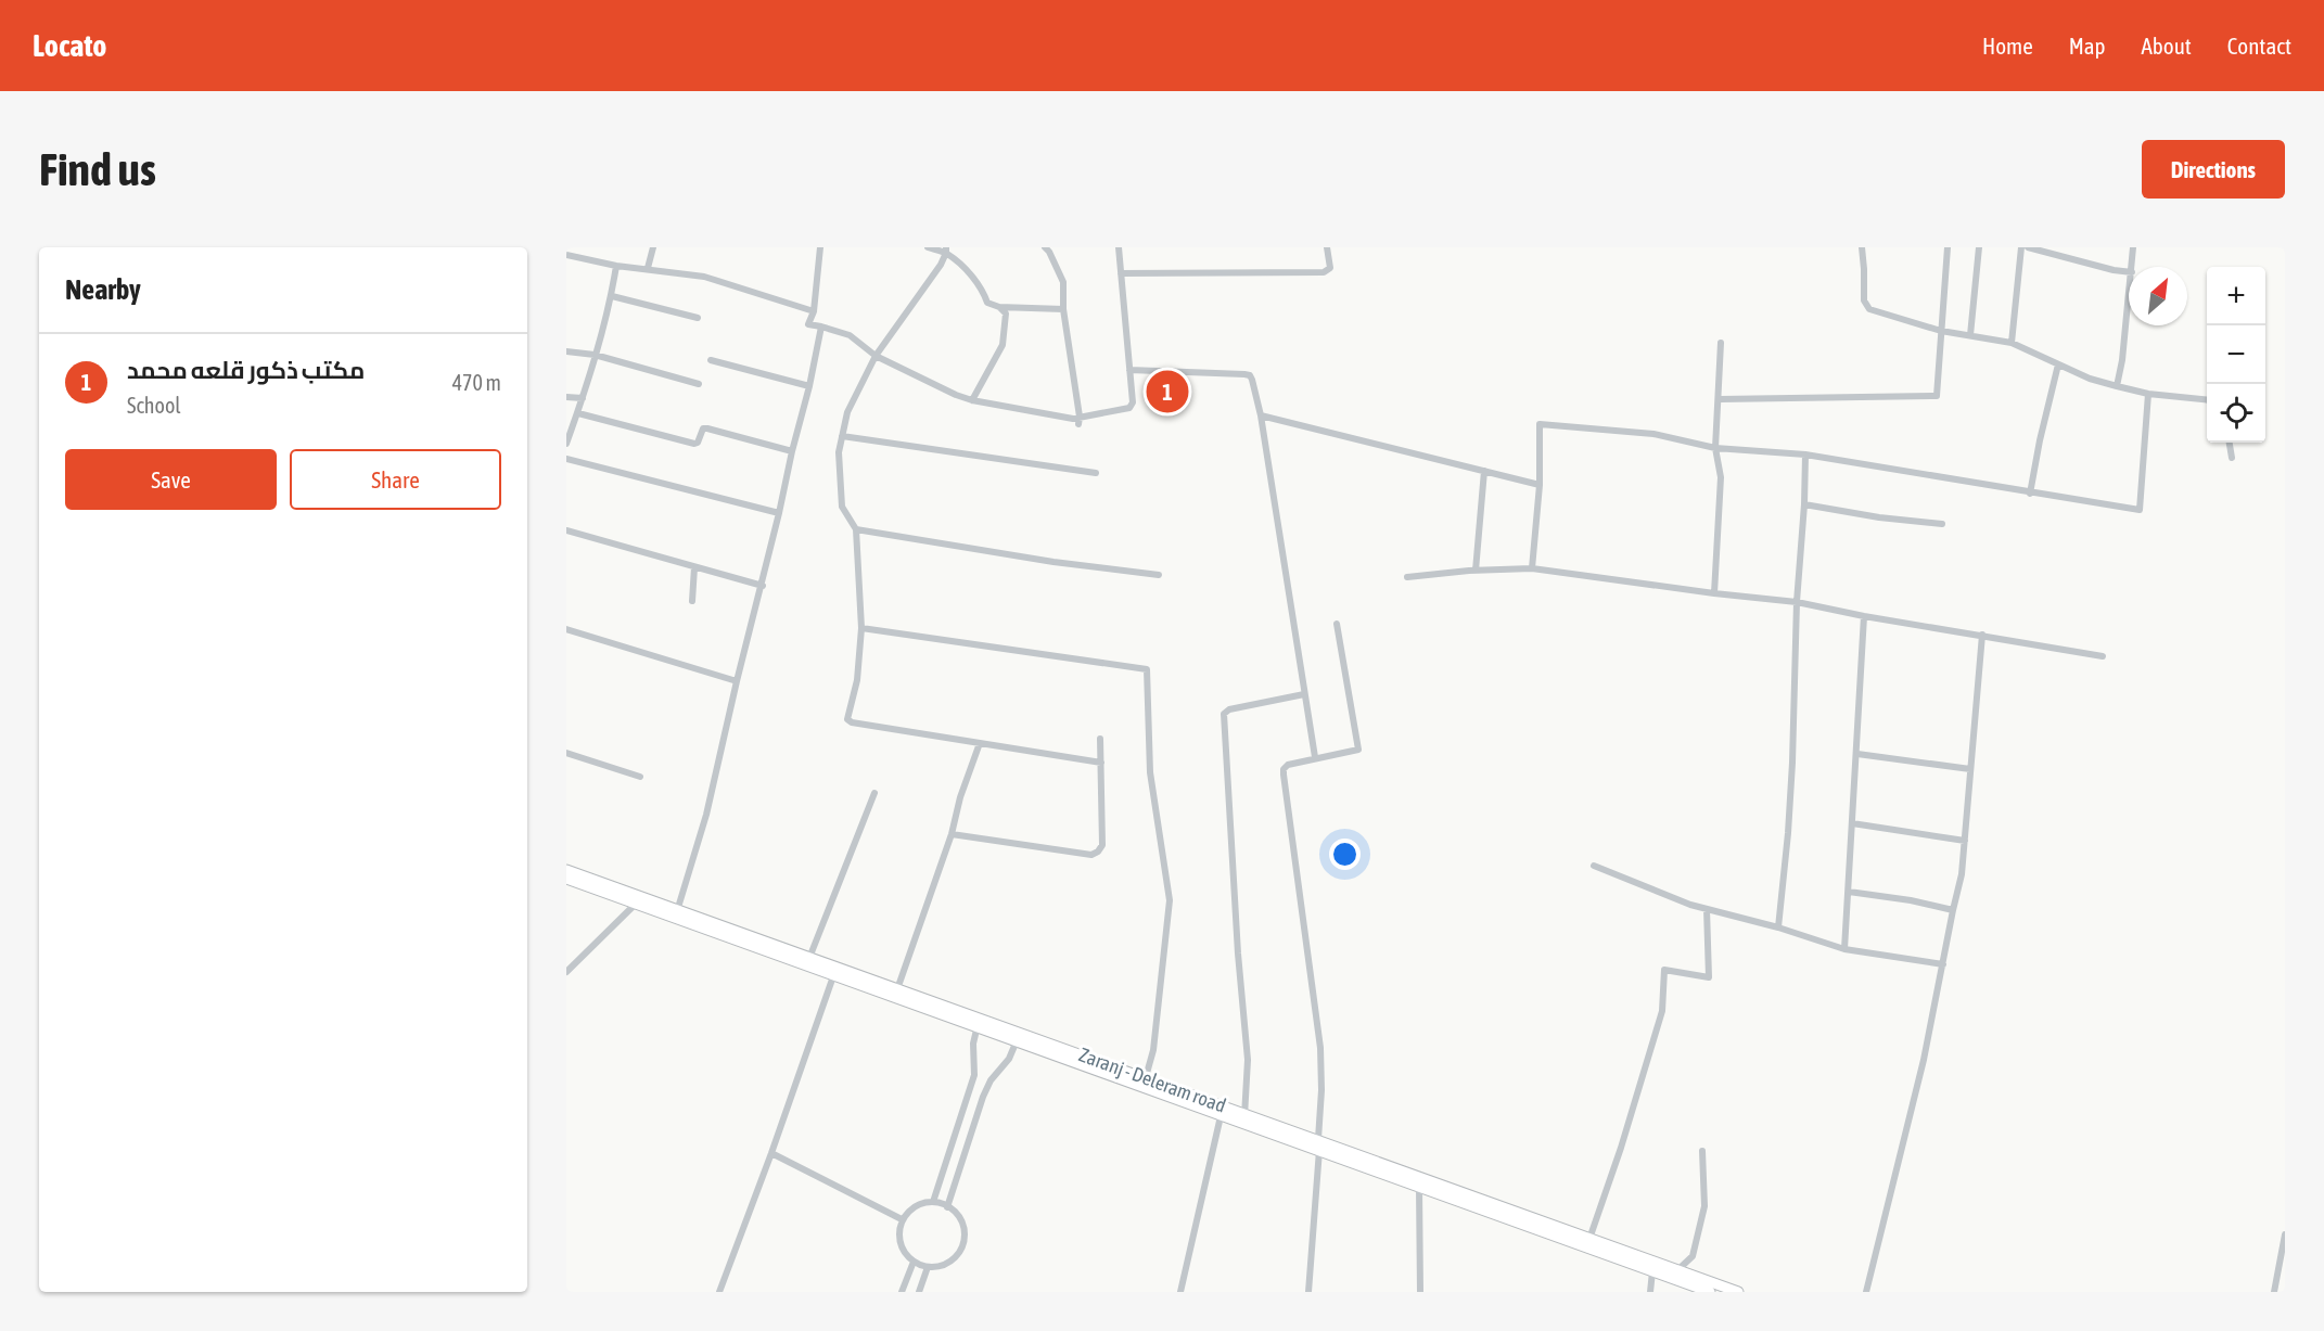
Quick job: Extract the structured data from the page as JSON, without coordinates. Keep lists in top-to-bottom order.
{
  "streets": {
    "highway": ["Zaranj - Deleram road"]
  },
  "north": "top right",
  "page": {
    "header": "Locato",
    "nav": [
      "Home",
      "Map",
      "About",
      "Contact"
    ],
    "buttons": [
      "Directions",
      ["Save", "Share"]
    ],
    "title": "Find us",
    "heading": "Nearby",
    "map_buttons": ["+", "−"],
    "list": [
      {
        "mark": "1",
        "name": "مکتب ذکور قلعه محمد",
        "note": "School",
        "value": "470 m"
      }
    ],
    "pins": "1"
  }
}
